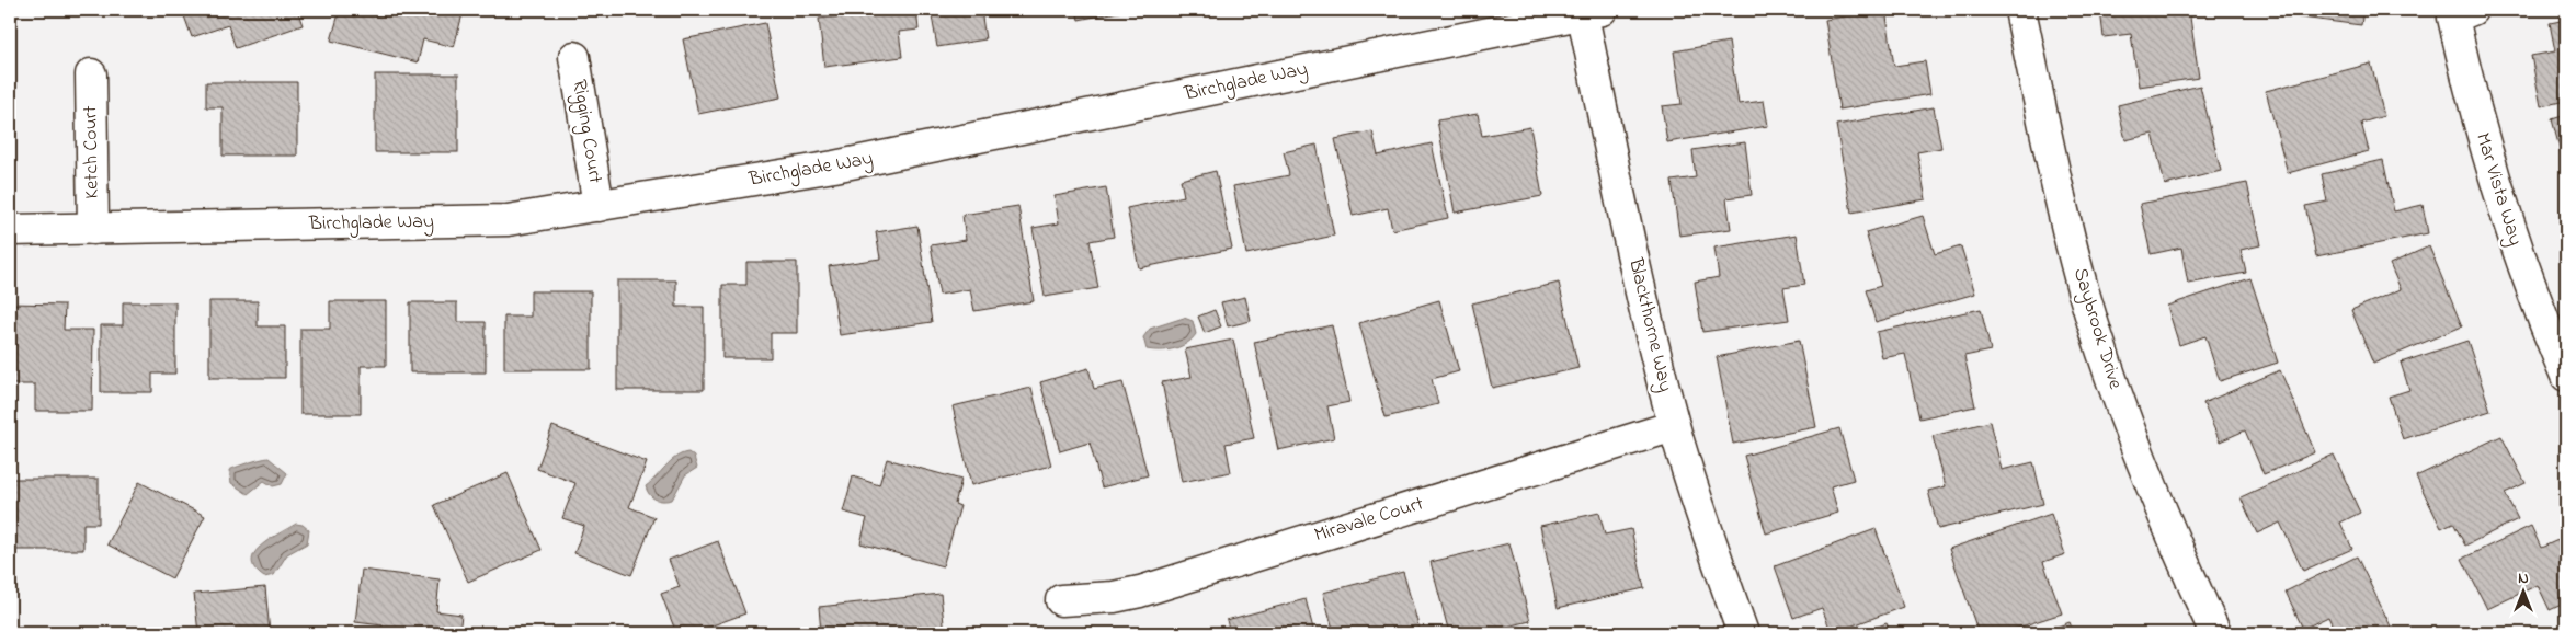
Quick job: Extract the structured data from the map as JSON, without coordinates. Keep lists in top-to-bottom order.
{
  "streets": {
    "street": [
      "Birchglade Way",
      "Rigging Court",
      "Ketch Court",
      "Mar Vista Way",
      "Blackthorne Way",
      "Saybrook Drive",
      "Miravale Court"
    ]
  },
  "crossings": [
    ["Birchglade Way", "Rigging Court"],
    ["Birchglade Way", "Ketch Court"],
    ["Birchglade Way", "Blackthorne Way"],
    ["Blackthorne Way", "Miravale Court"]
  ],
  "north": "top"
}
